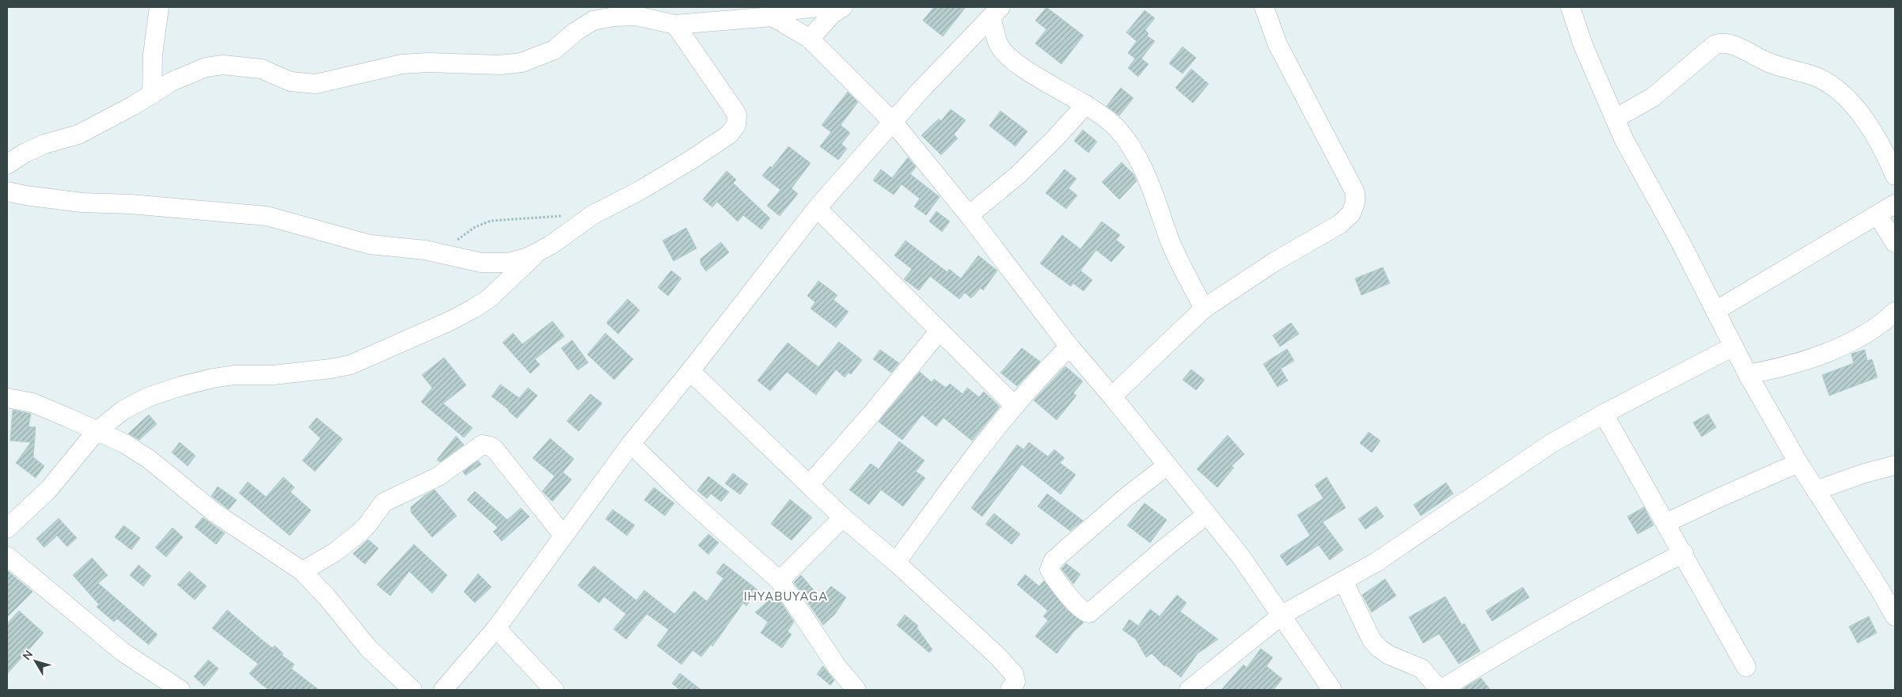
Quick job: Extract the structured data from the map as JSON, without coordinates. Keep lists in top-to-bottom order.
{
  "districts": ["IHYABUYAGA"],
  "north": "top left"
}
